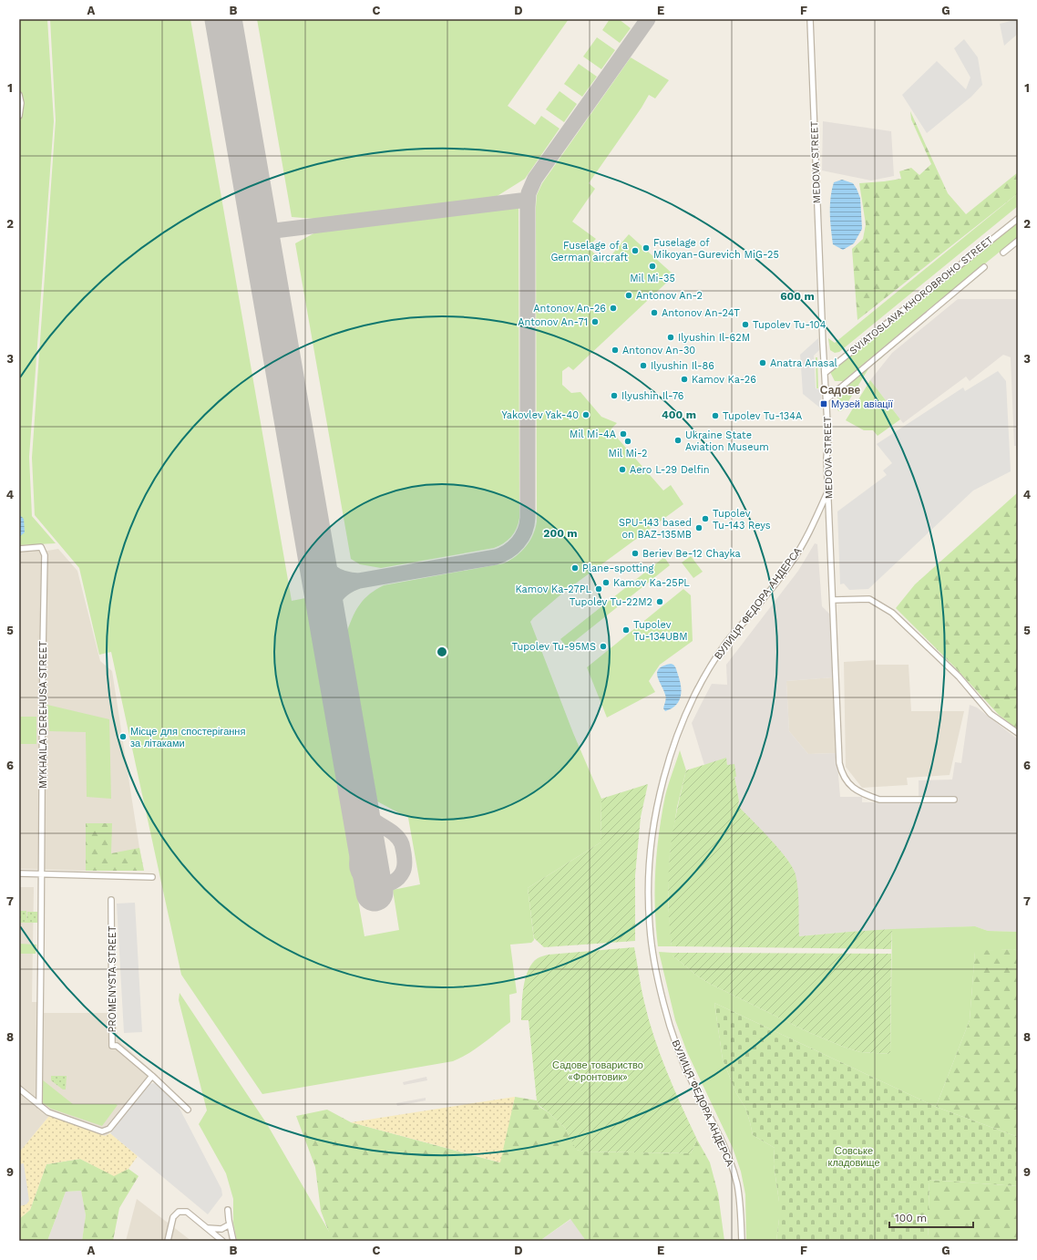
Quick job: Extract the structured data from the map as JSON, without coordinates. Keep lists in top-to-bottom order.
{
  "streets": {
    "street": [
      "MEDOVA STREET",
      "SVIATOSLAVA KHOROBROHO STREET",
      "ВУЛИЦЯ ФЕДОРА АНДЕРСА",
      "MYKHAILA DEREHUSA STREET",
      "PROMENYSTA STREET"
    ]
  },
  "crossings": [
    ["MEDOVA STREET", "SVIATOSLAVA KHOROBROHO STREET"],
    ["MEDOVA STREET", "ВУЛИЦЯ ФЕДОРА АНДЕРСА"]
  ],
  "districts": ["Садове"],
  "parks": ["Садове товариство «Фронтовик»", "Совське кладовище"],
  "places": {
    "other": [
      "Fuselage of Mikoyan-Gurevich MiG-25",
      "Fuselage of a German aircraft",
      "Mil Mi-35",
      "Antonov An-2",
      "Antonov An-26",
      "Antonov An-24T",
      "Antonov An-71",
      "Tupolev Tu-104",
      "Ilyushin Il-62M",
      "Antonov An-30",
      "Anatra Anasal",
      "Ilyushin Il-86",
      "Kamov Ka-26",
      "Ilyushin Il-76",
      "Yakovlev Yak-40",
      "Tupolev Tu-134A",
      "Mil Mi-4A",
      "Ukraine State Aviation Museum",
      "Mil Mi-2",
      "Aero L-29 Delfin",
      "Tupolev Tu-143 Reys",
      "SPU-143 based on BAZ-135MB",
      "Beriev Be-12 Chayka",
      "Plane-spotting",
      "Kamov Ka-25PL",
      "Kamov Ka-27PL",
      "Tupolev Tu-22M2",
      "Tupolev Tu-134UBM",
      "Tupolev Tu-95MS",
      "Місце для спостерігання за літаками"
    ],
    "transit": ["Музей авіації"]
  },
  "scale_bar": "100 m",
  "grid": {
    "columns": [
      "A",
      "B",
      "C",
      "D",
      "E",
      "F",
      "G"
    ],
    "rows": [
      "1",
      "2",
      "3",
      "4",
      "5",
      "6",
      "7",
      "8",
      "9"
    ]
  },
  "rings": ["600 m", "400 m", "200 m"]
}
